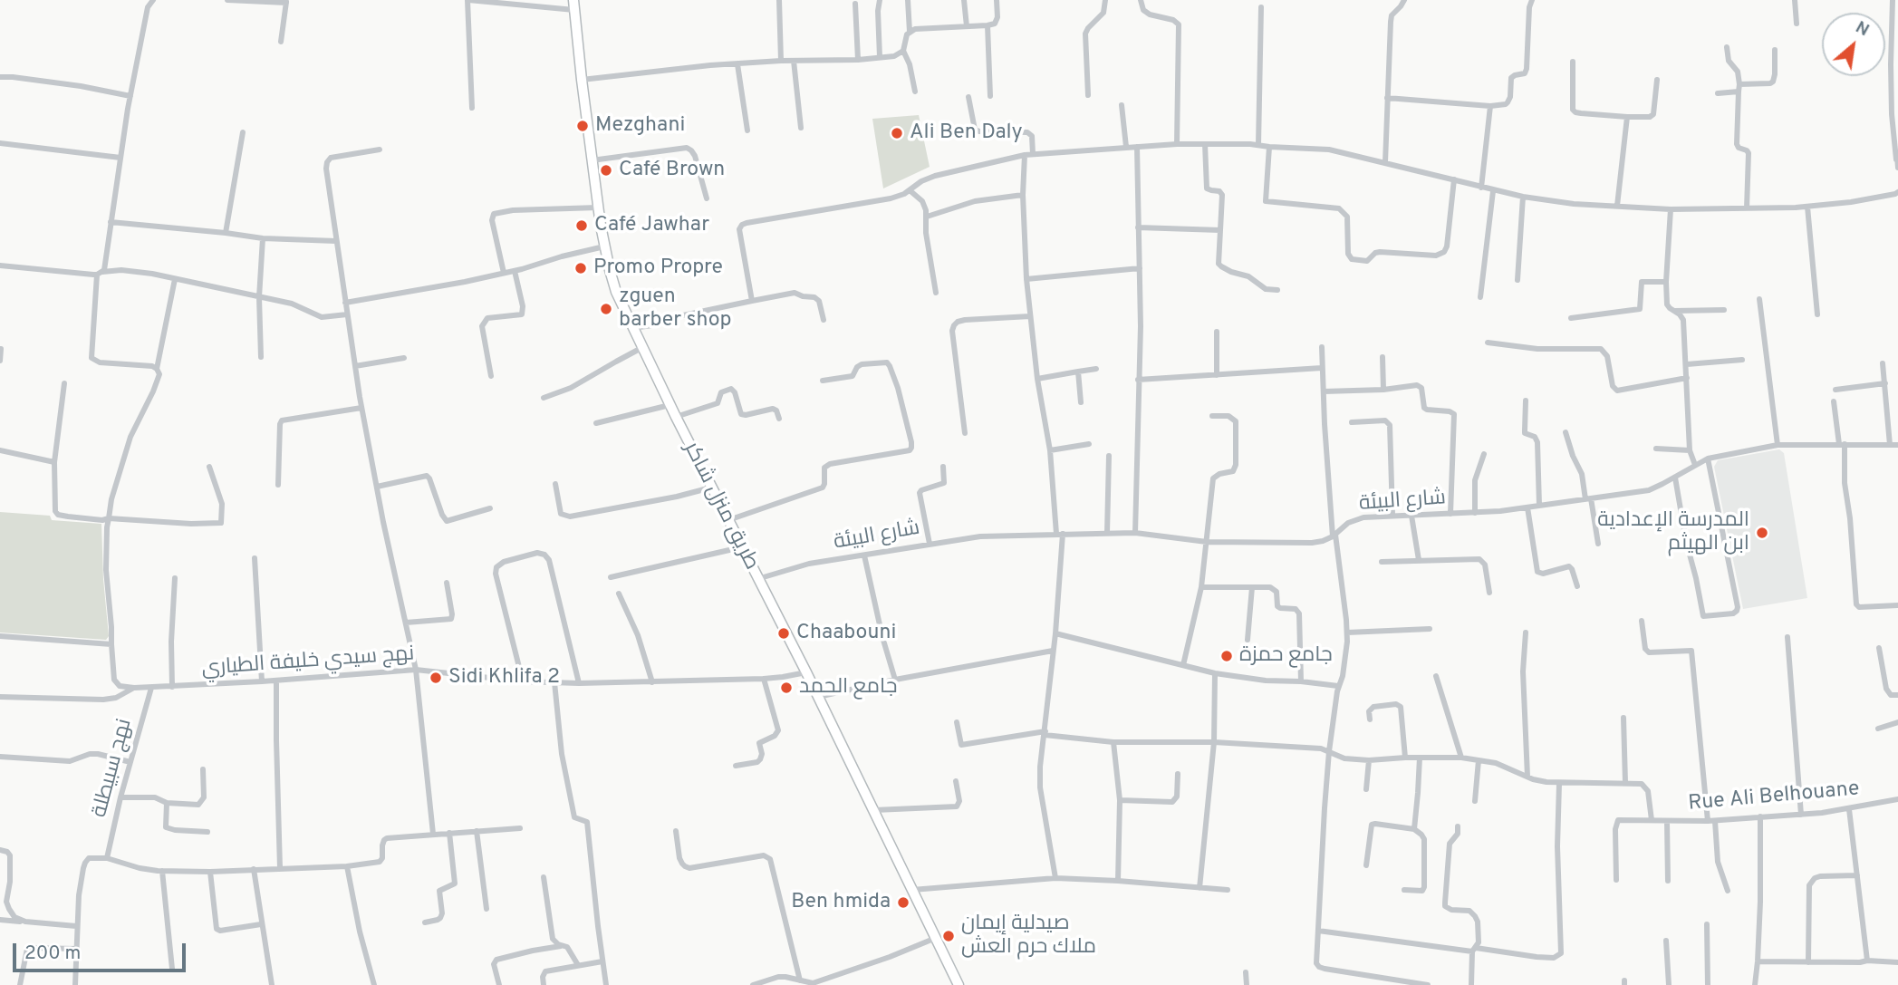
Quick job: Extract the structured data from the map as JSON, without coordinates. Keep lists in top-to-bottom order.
{
  "streets": {
    "main road": ["طريق منزل شاكر"],
    "street": [
      "شارع البيئة",
      "نهج سيدي خليفة الطياري",
      "نهج سبيطلة",
      "Rue Ali Belhouane"
    ]
  },
  "crossings": [
    ["شارع البيئة", "طريق منزل شاكر"],
    ["طريق منزل شاكر", "نهج سيدي خليفة الطياري"],
    ["نهج سيدي خليفة الطياري", "نهج سبيطلة"]
  ],
  "places": [
    "Mezghani",
    "Ali Ben Daly",
    "Café Brown",
    "Café Jawhar",
    "Promo Propre",
    "zguen barber shop",
    "المدرسة الإعدادية ابن الهيثم",
    "Chaabouni",
    "جامع حمزة",
    "Sidi Khlifa 2",
    "جامع الحمد",
    "Ben hmida",
    "صيدلية إيمان ملاك حرم العش"
  ],
  "scale_bar": "200 m",
  "north": "top right"
}
